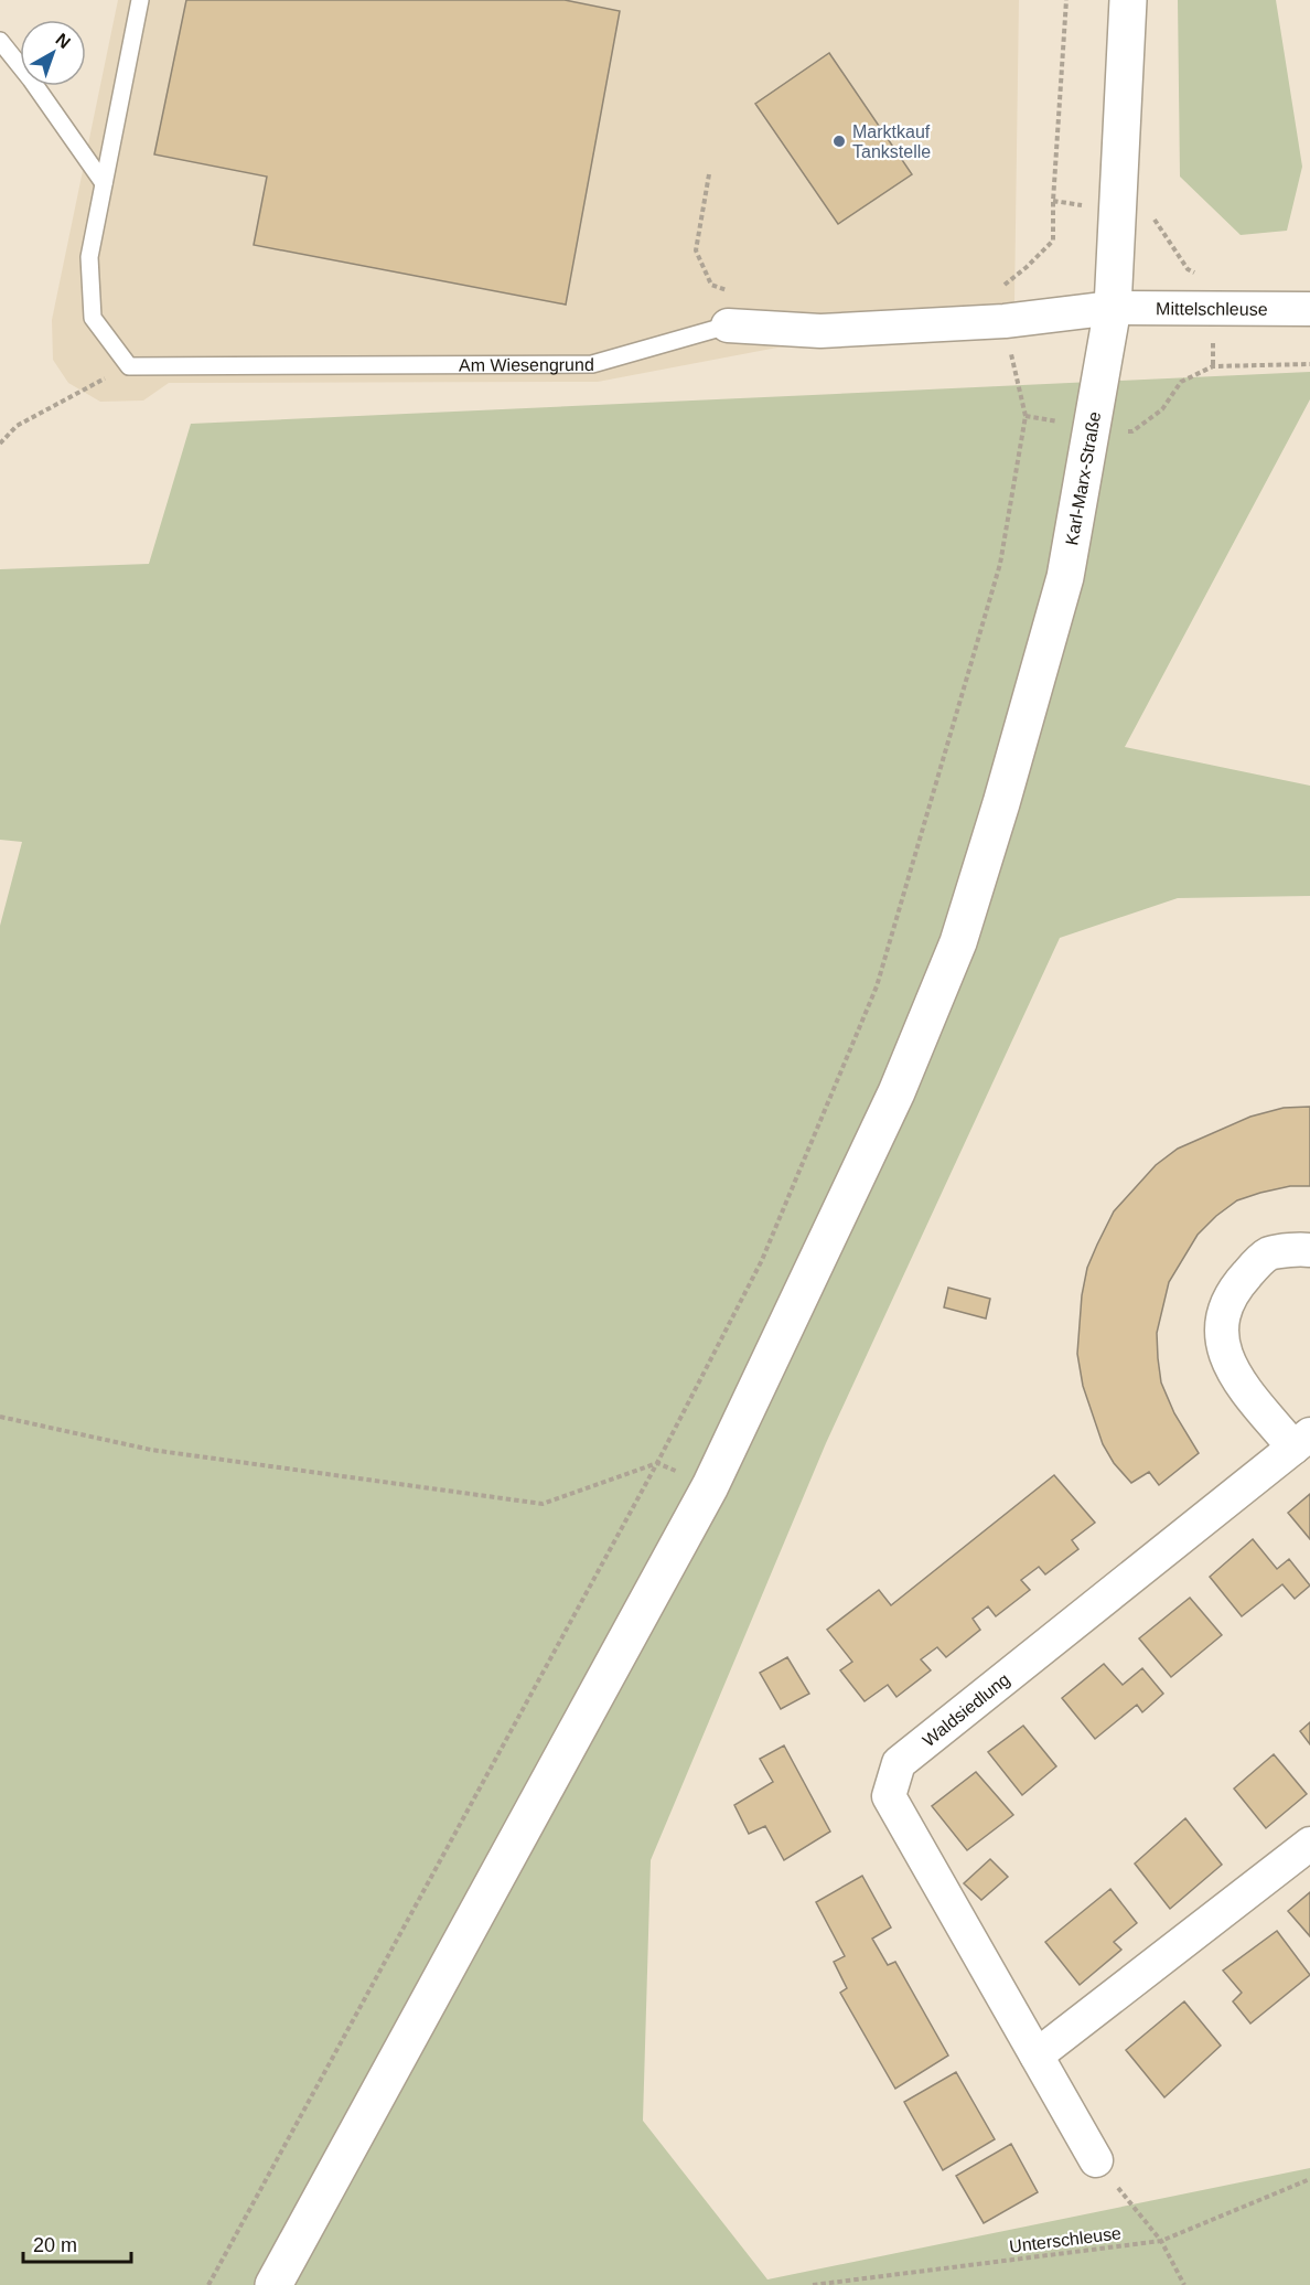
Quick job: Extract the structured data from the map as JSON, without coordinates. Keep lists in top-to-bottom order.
{
  "streets": {
    "main road": ["Karl-Marx-Straße"],
    "street": ["Mittelschleuse", "Am Wiesengrund", "Waldsiedlung"],
    "path": ["Unterschleuse"]
  },
  "crossings": [
    ["Mittelschleuse", "Am Wiesengrund"],
    ["Mittelschleuse", "Karl-Marx-Straße"],
    ["Am Wiesengrund", "Karl-Marx-Straße"]
  ],
  "places": ["Marktkauf Tankstelle"],
  "scale_bar": "20 m",
  "north": "top right"
}
